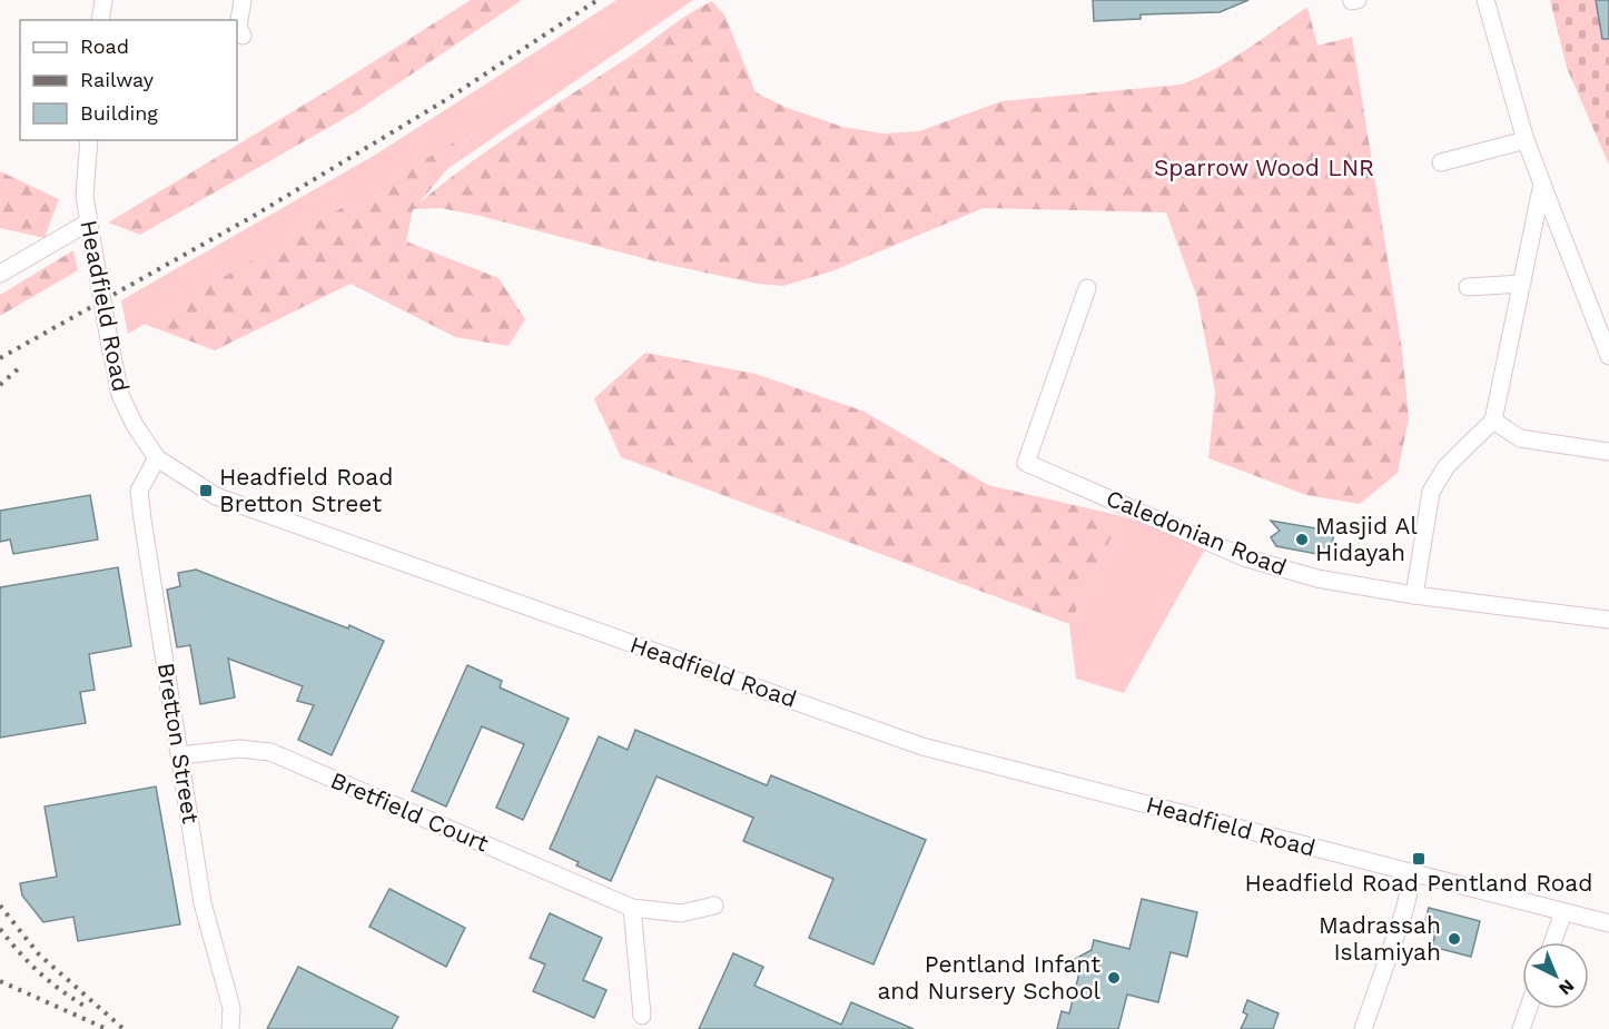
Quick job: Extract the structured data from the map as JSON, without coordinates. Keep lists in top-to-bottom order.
{
  "streets": {
    "street": [
      "Headfield Road",
      "Caledonian Road",
      "Bretton Street",
      "Bretfield Court"
    ]
  },
  "crossings": [
    ["Headfield Road", "Bretton Street"],
    ["Bretton Street", "Bretfield Court"]
  ],
  "parks": ["Sparrow Wood LNR"],
  "places": {
    "transit": ["Headfield Road Bretton Street", "Headfield Road Pentland Road"],
    "other": ["Masjid Al Hidayah", "Madrassah Islamiyah", "Pentland Infant and Nursery School"]
  },
  "legend": ["Road", "Railway", "Building"],
  "north": "bottom right"
}
